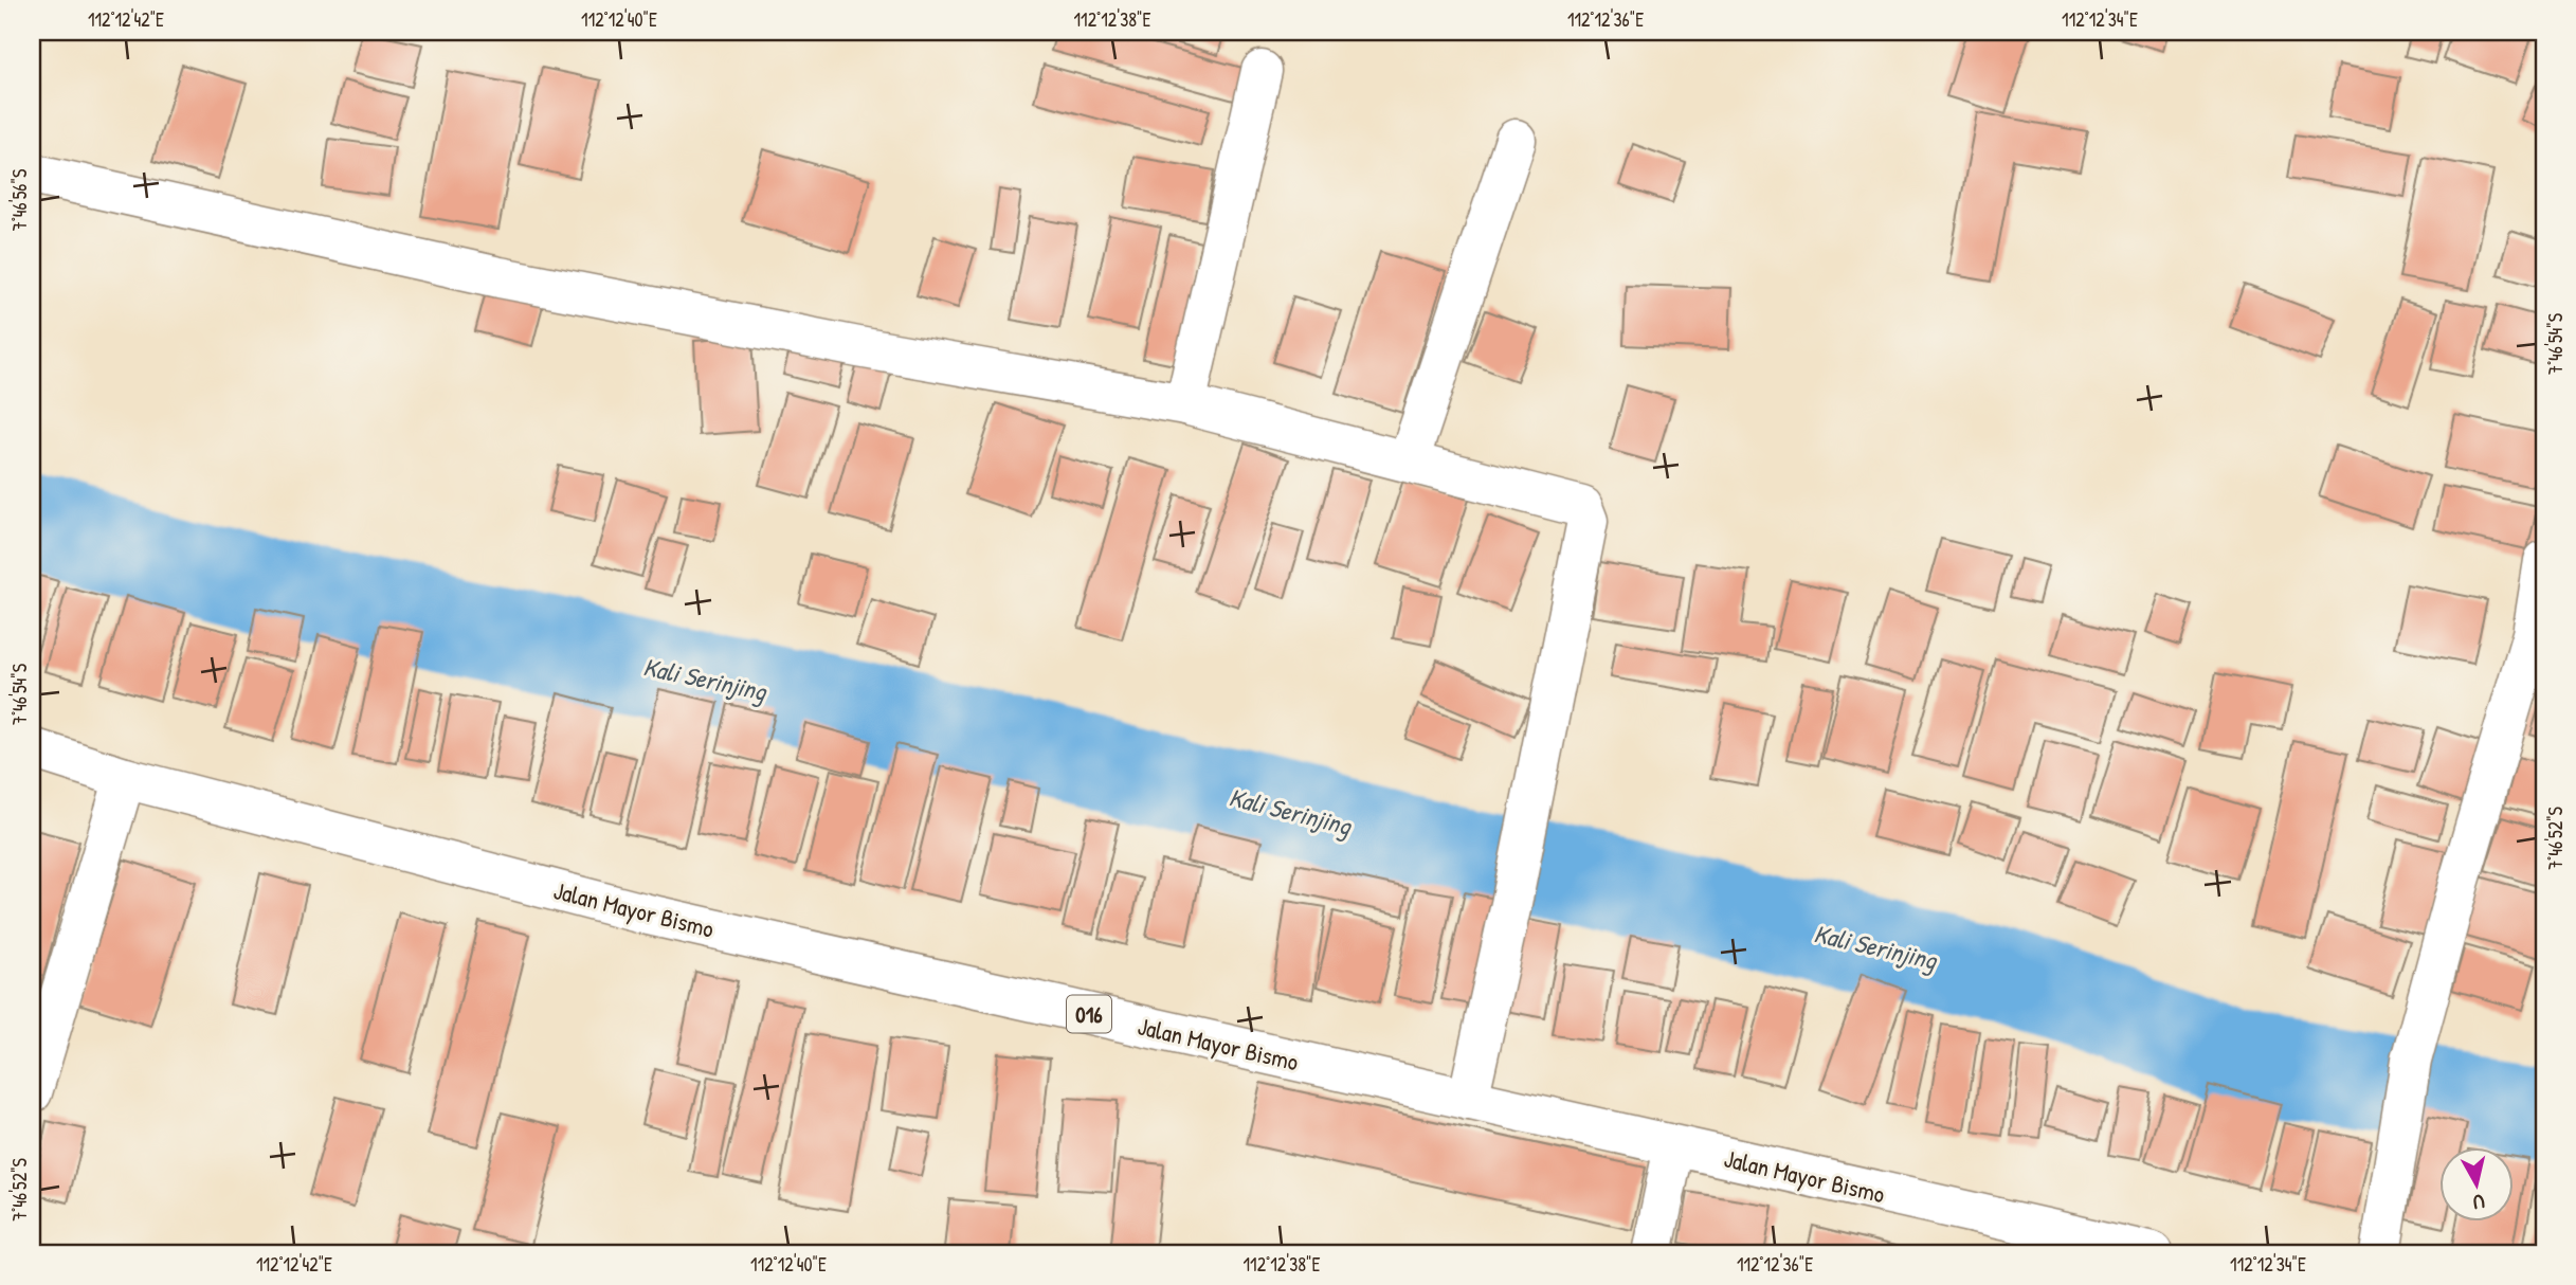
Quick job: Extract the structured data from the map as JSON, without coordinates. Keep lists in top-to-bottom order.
{
  "streets": {
    "street": ["Jalan Mayor Bismo", "016"]
  },
  "water": ["Kali Serinjing"],
  "north": "bottom",
  "coordinates": [
    "112°12'42\"E",
    "112°12'40\"E",
    "112°12'38\"E",
    "112°12'36\"E",
    "112°12'34\"E",
    "7°46'56\"S",
    "7°46'54\"S",
    "7°46'52\"S"
  ]
}
